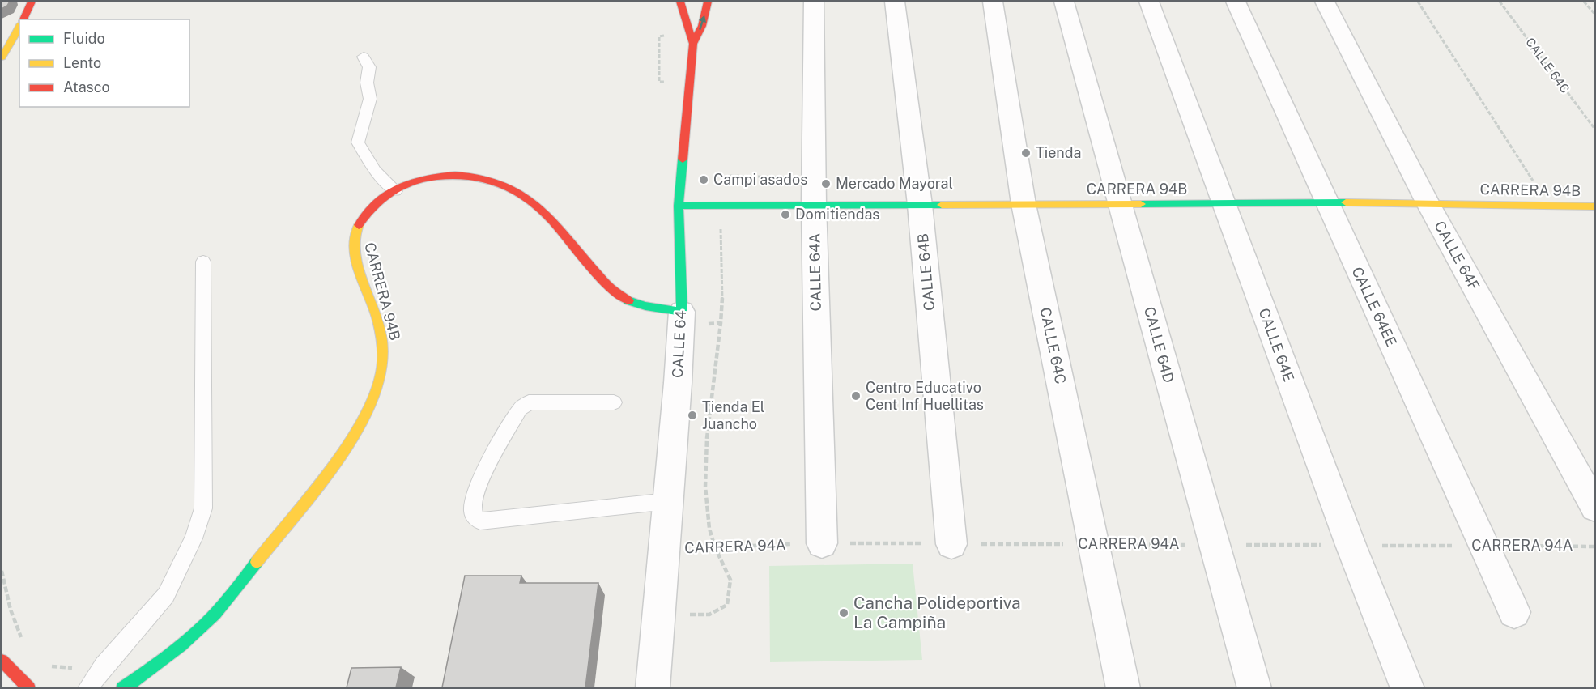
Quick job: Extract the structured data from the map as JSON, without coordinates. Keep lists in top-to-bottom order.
{
  "streets": {
    "street": [
      "CALLE 64C",
      "CARRERA 94B",
      "CALLE 64F",
      "CALLE 64A",
      "CALLE 64B",
      "CALLE 64EE",
      "CALLE 64",
      "CALLE 64D",
      "CALLE 64E"
    ],
    "path": ["CARRERA 94A"]
  },
  "crossings": [
    ["CALLE 64C", "CARRERA 94B"],
    ["CALLE 64C", "CARRERA 94A"],
    ["CARRERA 94B", "CALLE 64F"],
    ["CARRERA 94B", "CALLE 64A"],
    ["CARRERA 94B", "CALLE 64B"],
    ["CARRERA 94B", "CALLE 64EE"],
    ["CARRERA 94B", "CALLE 64"],
    ["CARRERA 94B", "CALLE 64D"],
    ["CARRERA 94B", "CALLE 64E"],
    ["CALLE 64A", "CARRERA 94A"],
    ["CALLE 64B", "CARRERA 94A"],
    ["CALLE 64EE", "CARRERA 94A"],
    ["CALLE 64", "CARRERA 94A"],
    ["CALLE 64D", "CARRERA 94A"],
    ["CALLE 64E", "CARRERA 94A"]
  ],
  "places": [
    "Tienda",
    "Campi asados",
    "Mercado Mayoral",
    "Domitiendas",
    "Centro Educativo Cent Inf Huellitas",
    "Tienda El Juancho",
    "Cancha Polideportiva La Campiña"
  ],
  "legend": ["Fluido", "Lento", "Atasco"]
}
